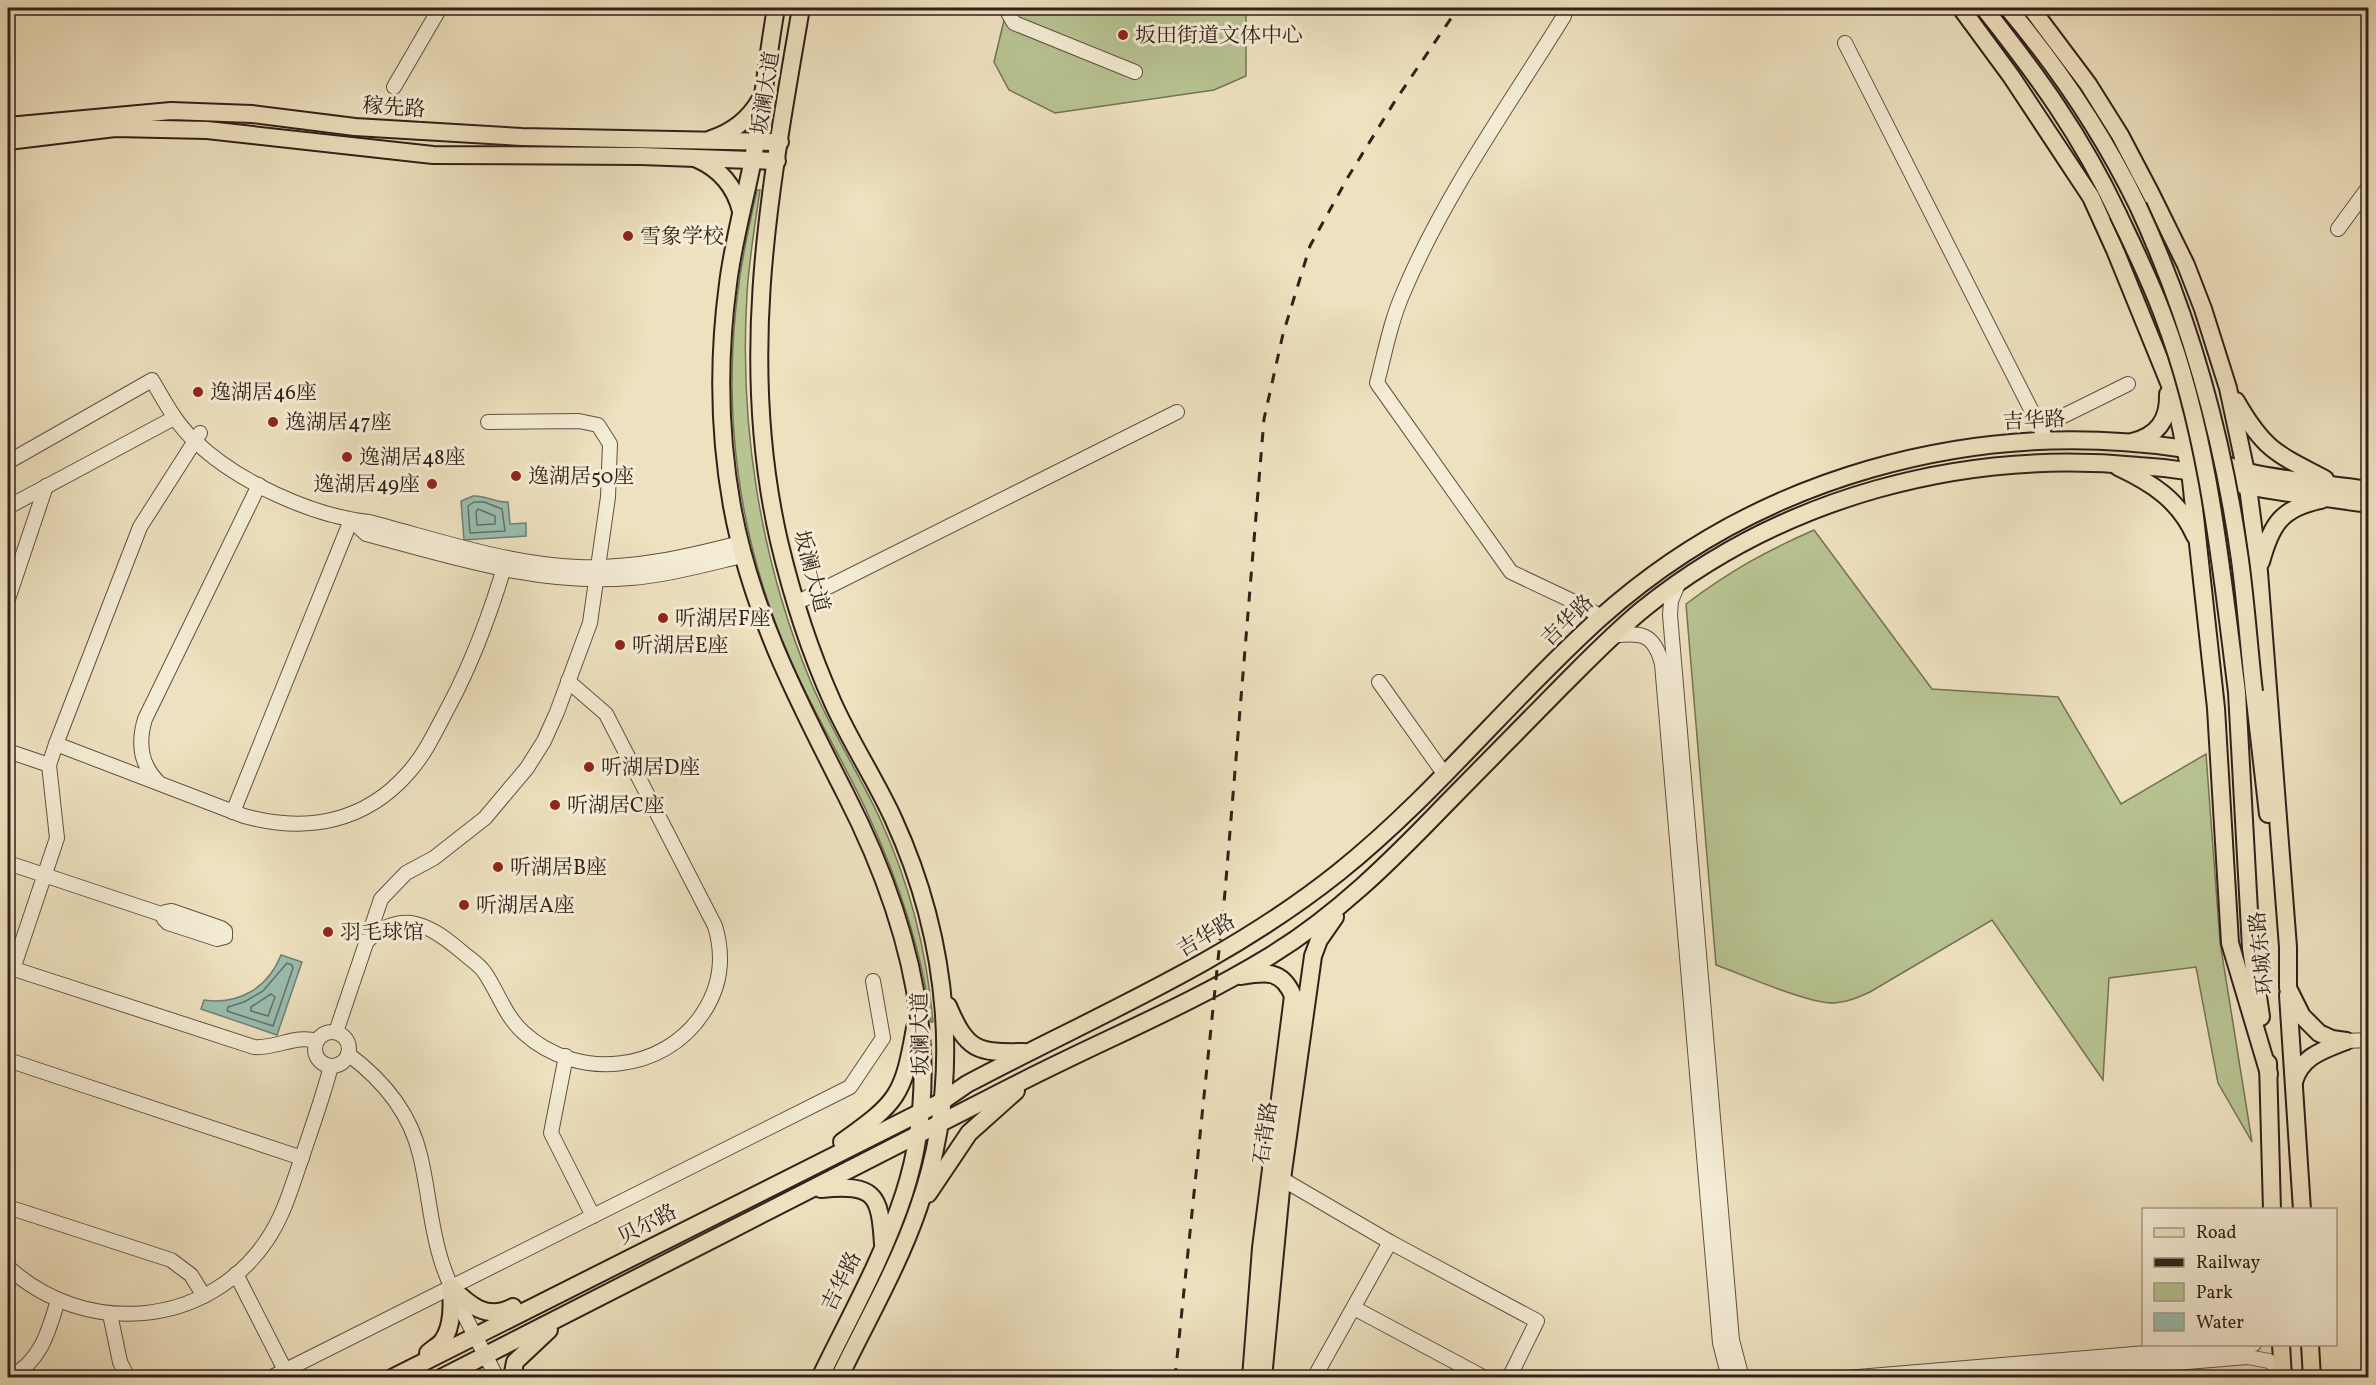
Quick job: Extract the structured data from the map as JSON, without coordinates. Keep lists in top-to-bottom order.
{
  "streets": {
    "main road": [
      "坂澜大道",
      "稼先路",
      "吉华路",
      "环城东路",
      "石背路",
      "贝尔路"
    ]
  },
  "crossings": [
    ["坂澜大道", "稼先路"],
    ["坂澜大道", "吉华路"],
    ["坂澜大道", "贝尔路"],
    ["吉华路", "石背路"],
    ["吉华路", "贝尔路"]
  ],
  "places": [
    "坂田街道文体中心",
    "雪象学校",
    "逸湖居46座",
    "逸湖居47座",
    "逸湖居48座",
    "逸湖居50座",
    "逸湖居49座",
    "听湖居F座",
    "听湖居E座",
    "听湖居D座",
    "听湖居C座",
    "听湖居B座",
    "听湖居A座",
    "羽毛球馆"
  ],
  "legend": [
    "Road",
    "Railway",
    "Park",
    "Water"
  ]
}
